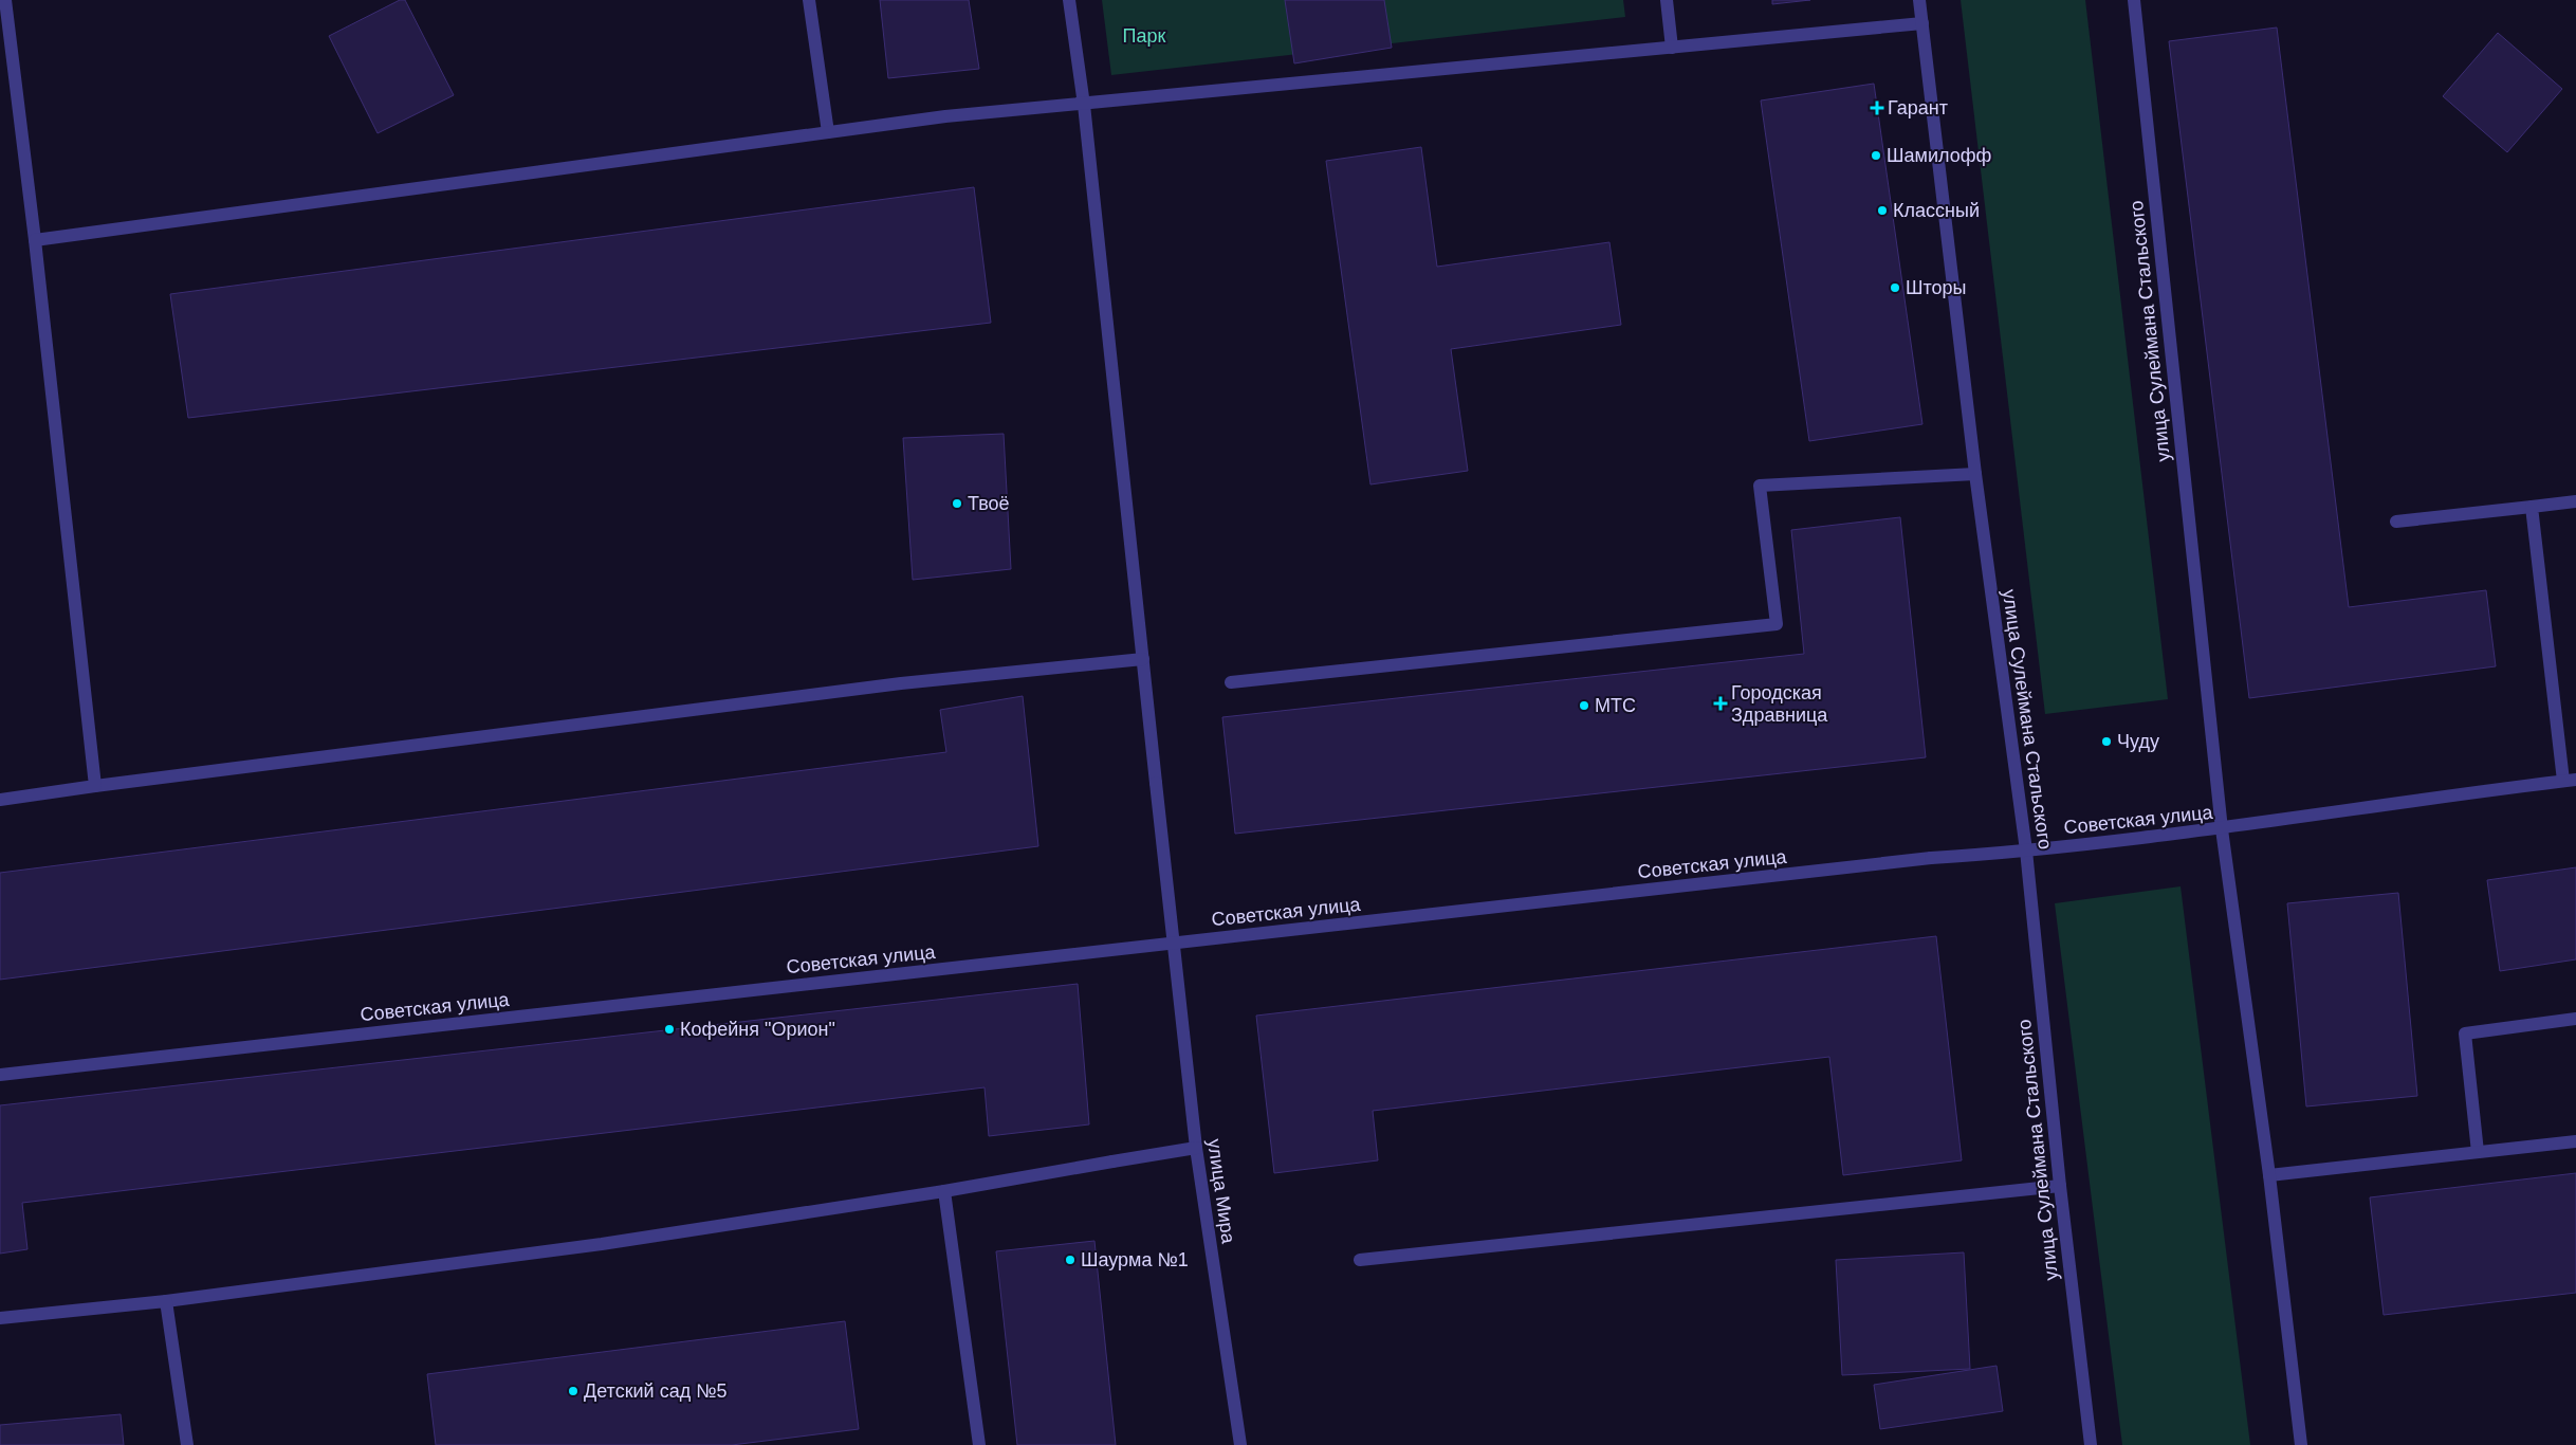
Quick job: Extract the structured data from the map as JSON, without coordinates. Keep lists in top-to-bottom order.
{
  "streets": {
    "street": ["улица Сулеймана Стальского", "Советская улица", "улица Мира"]
  },
  "crossings": [
    ["улица Сулеймана Стальского", "Советская улица"],
    ["Советская улица", "улица Мира"]
  ],
  "parks": ["Парк"],
  "places": {
    "health": ["Гарант", "Городская Здравница"],
    "other": [
      "Шамилофф",
      "Классный",
      "Шторы",
      "Твоё",
      "МТС",
      "Чуду",
      "Кофейня \"Орион\"",
      "Шаурма №1",
      "Детский сад №5"
    ]
  }
}
